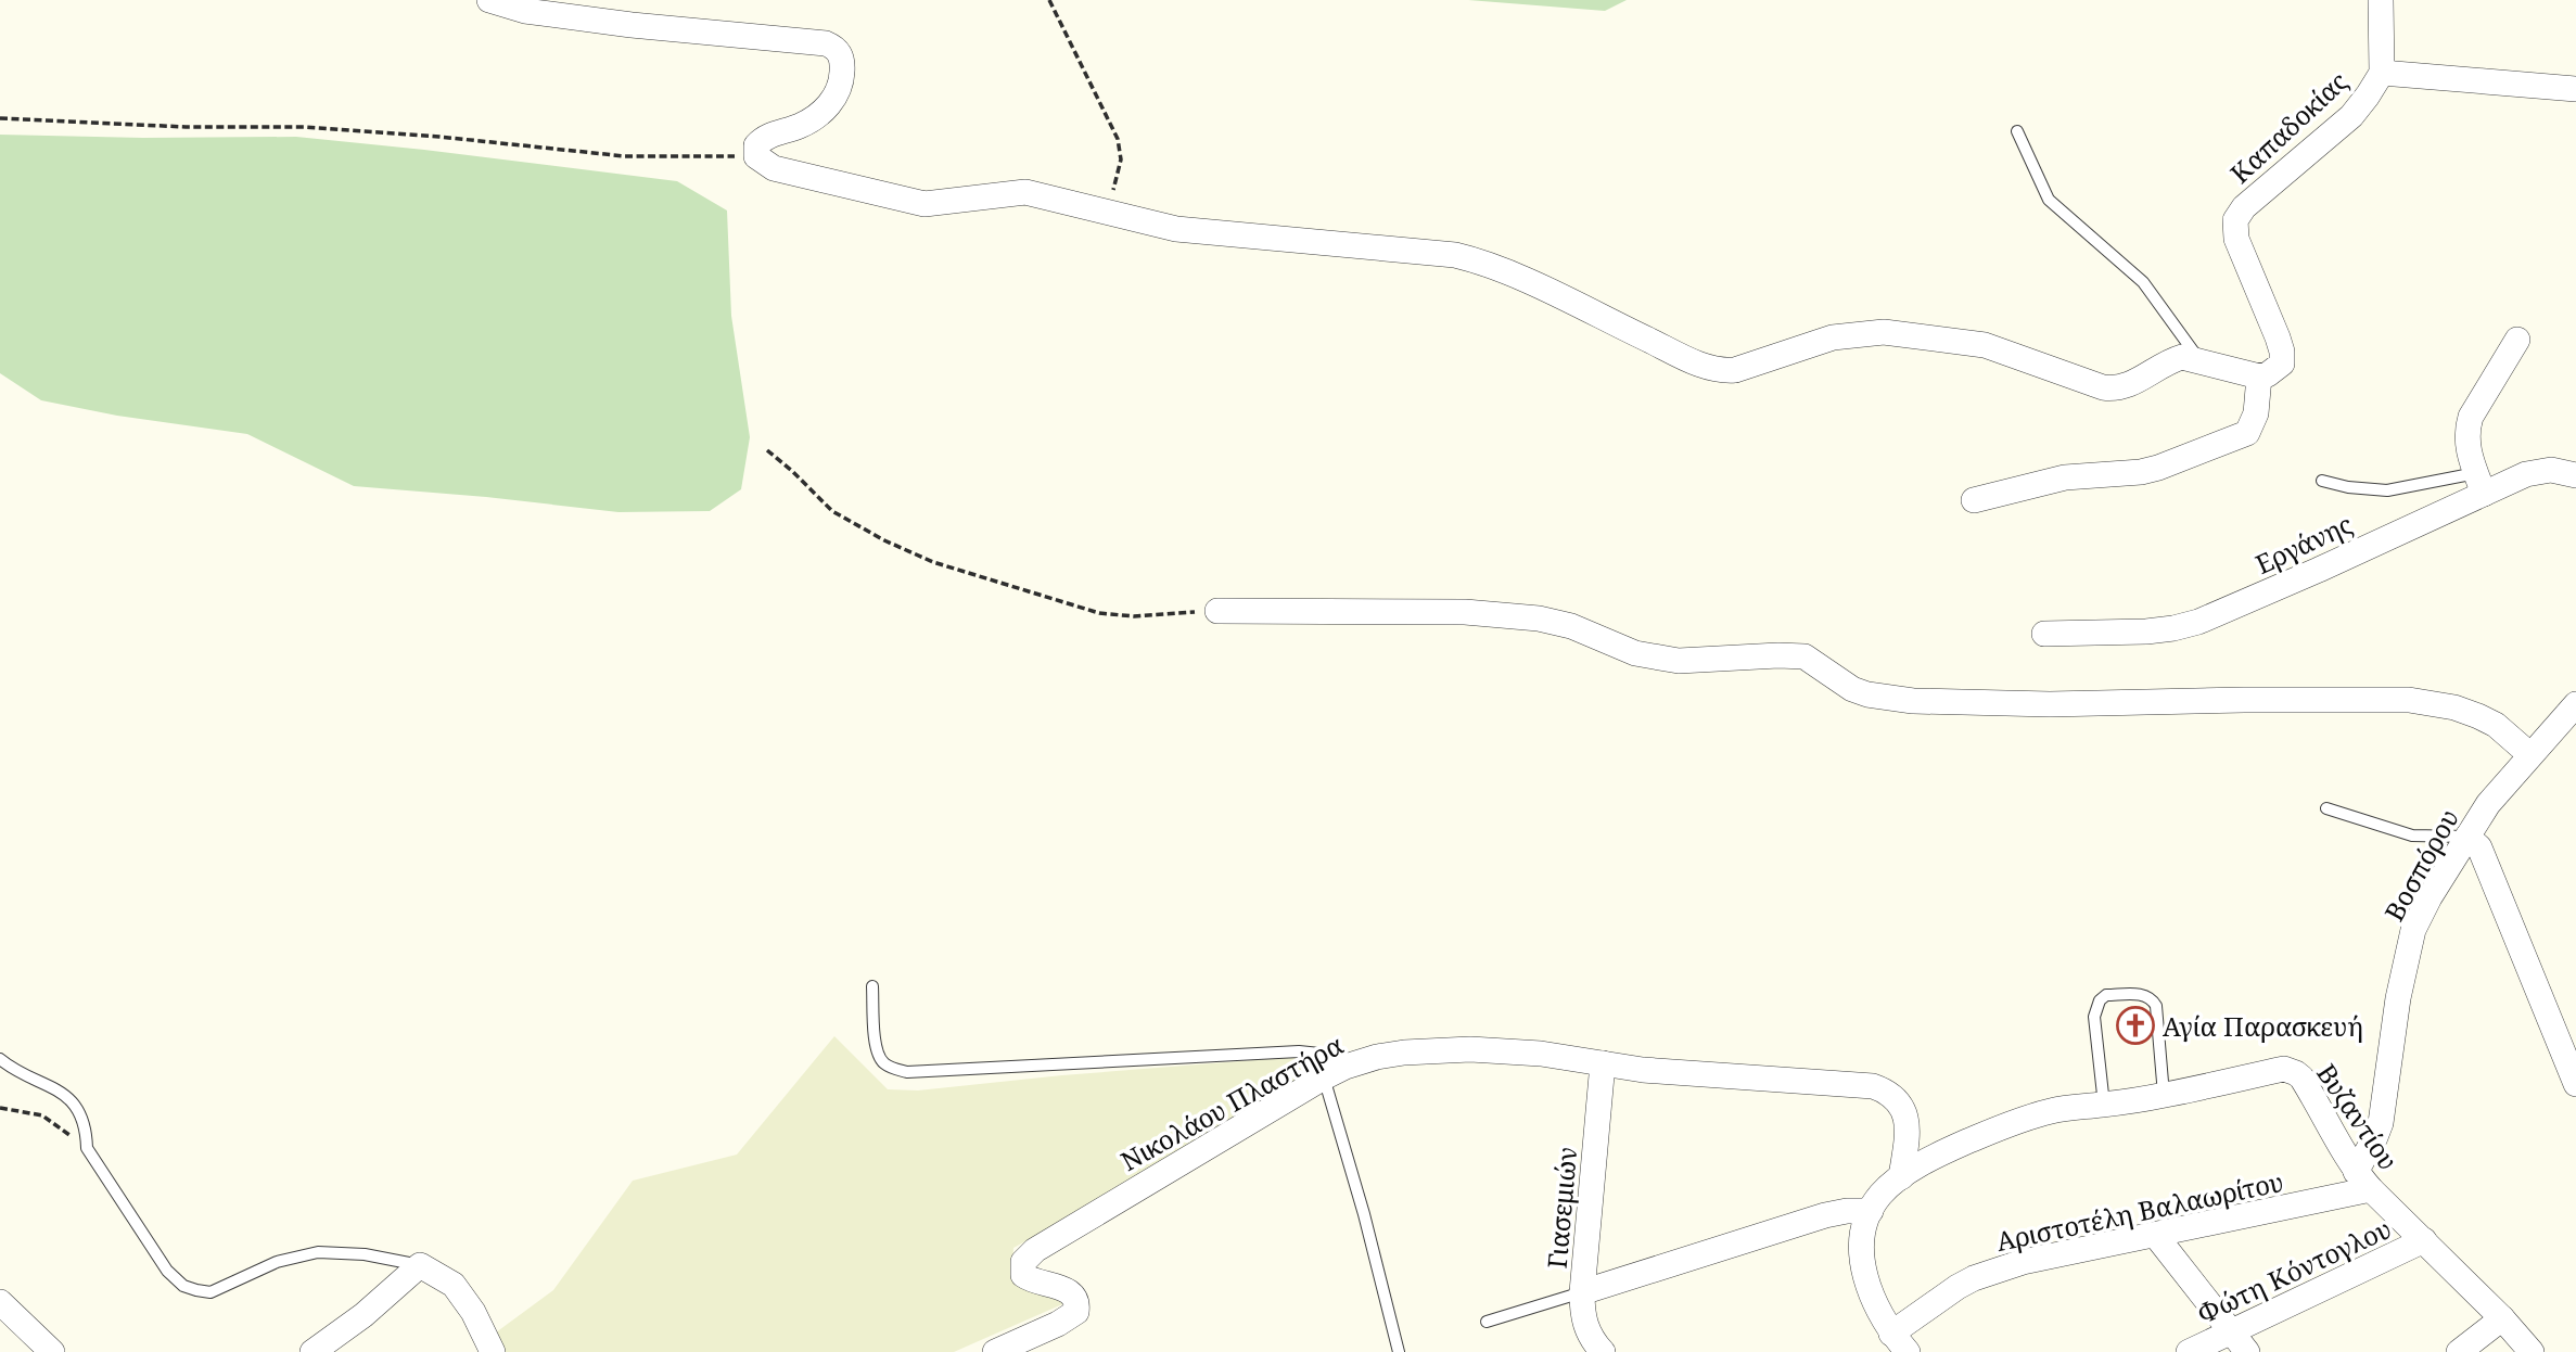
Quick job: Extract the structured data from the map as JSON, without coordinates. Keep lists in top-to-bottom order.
{
  "streets": {
    "street": [
      "Καπαδοκίας",
      "Εργάνης",
      "Βοσπόρου",
      "Νικολάου Πλαστήρα",
      "Βυζαντίου",
      "Γιασεμιών",
      "Αριστοτέλη Βαλαωρίτου",
      "Φώτη Κόντογλου"
    ]
  },
  "crossings": [
    ["Βοσπόρου", "Βυζαντίου"],
    ["Βοσπόρου", "Αριστοτέλη Βαλαωρίτου"],
    ["Νικολάου Πλαστήρα", "Γιασεμιών"],
    ["Βυζαντίου", "Αριστοτέλη Βαλαωρίτου"],
    ["Βυζαντίου", "Φώτη Κόντογλου"]
  ],
  "places": {
    "church": ["Αγία Παρασκευή"]
  }
}
